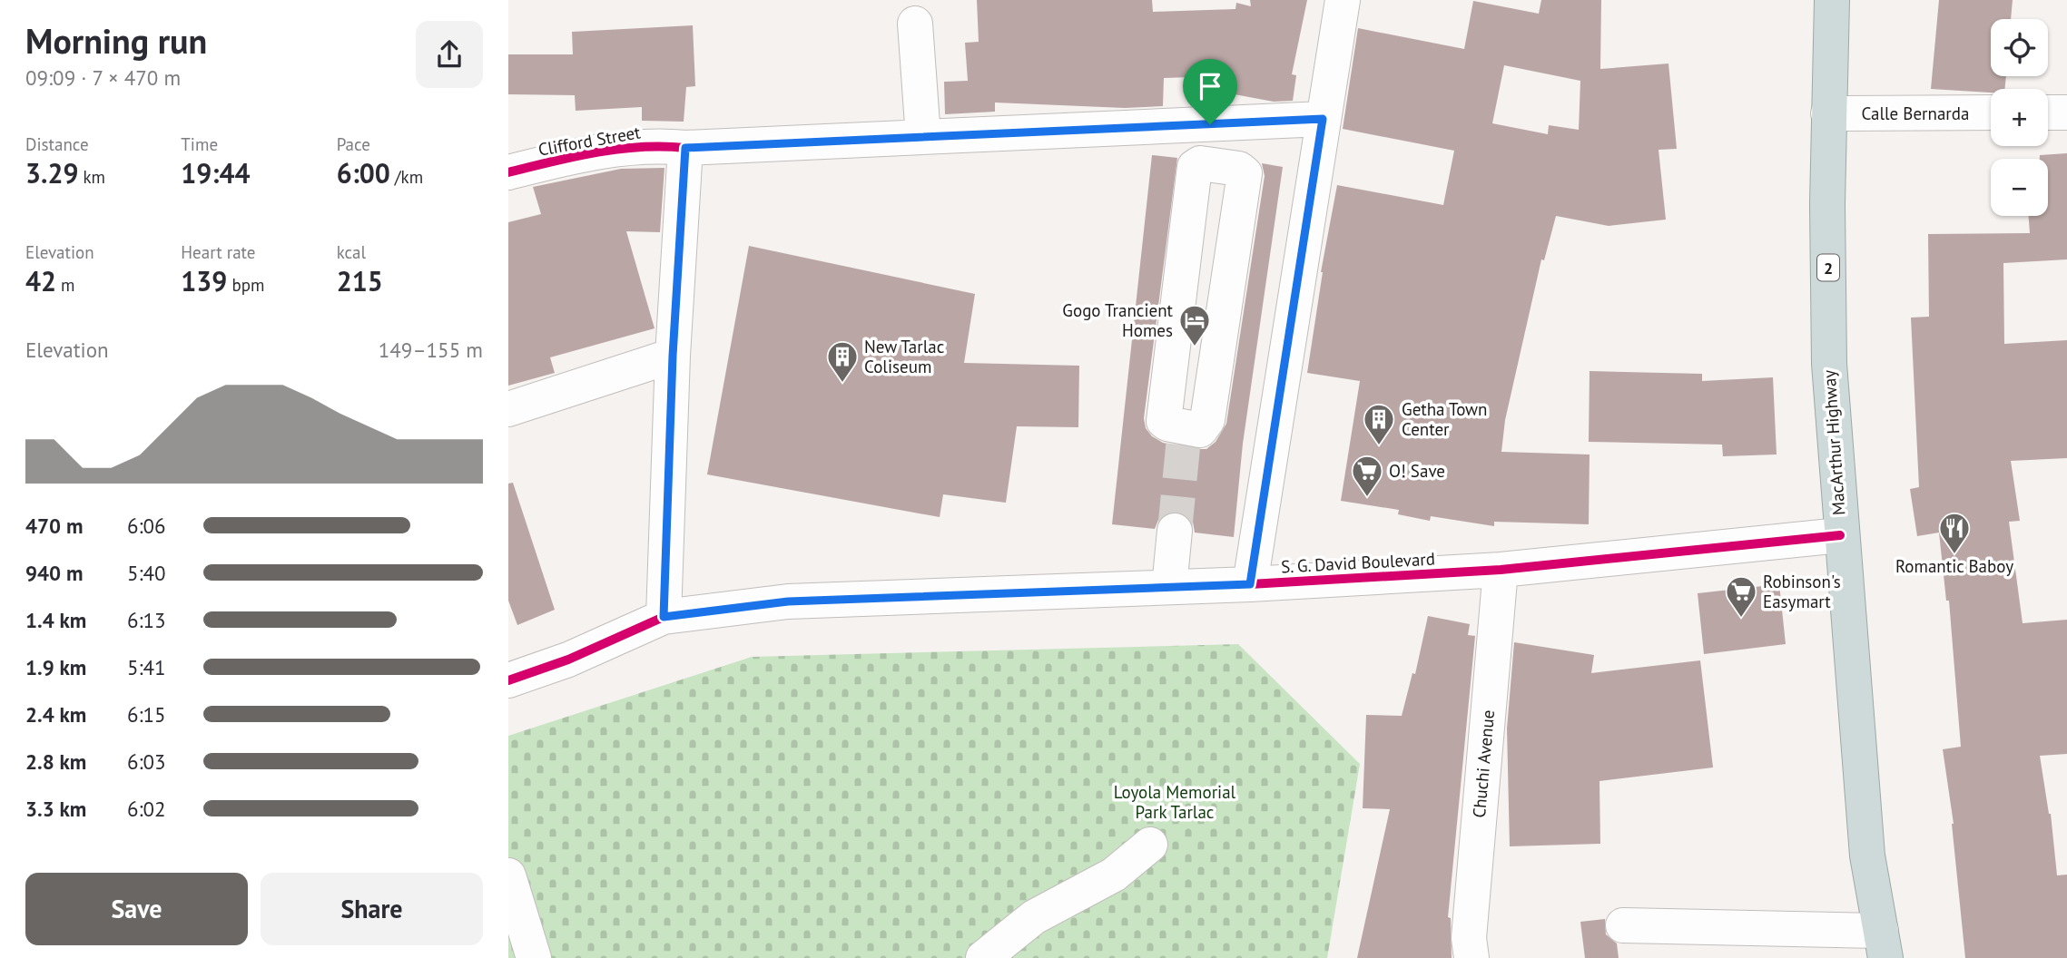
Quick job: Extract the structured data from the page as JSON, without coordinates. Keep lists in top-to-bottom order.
{
  "streets": {
    "highway": ["2", "MacArthur Highway"],
    "street": [
      "Calle Bernarda",
      "Clifford Street",
      "S. G. David Boulevard",
      "Chuchi Avenue"
    ]
  },
  "crossings": [
    ["Calle Bernarda", "MacArthur Highway"],
    ["MacArthur Highway", "S. G. David Boulevard"],
    ["S. G. David Boulevard", "Chuchi Avenue"]
  ],
  "parks": ["Loyola Memorial Park Tarlac"],
  "places": {
    "hotel": ["Gogo Trancient Homes"],
    "building": ["New Tarlac Coliseum", "Getha Town Center"],
    "supermarket": ["O! Save", "Robinson's Easymart"],
    "restaurant": ["Romantic Baboy"]
  },
  "page": {
    "heading": ["Morning run", "09:09 · 7 × 470 m"],
    "map_buttons": ["+", "−"],
    "stats": [
      ["Distance", "3.29 km"],
      ["Time", "19:44"],
      ["Pace", "6:00 /km"],
      ["Elevation", "42 m"],
      ["Heart rate", "139 bpm"],
      ["kcal", "215"]
    ],
    "chart": ["Elevation", "149–155 m"],
    "list": [
      {
        "name": "470 m",
        "note": "6:06"
      },
      {
        "name": "940 m",
        "note": "5:40"
      },
      {
        "name": "1.4 km",
        "note": "6:13"
      },
      {
        "name": "1.9 km",
        "note": "5:41"
      },
      {
        "name": "2.4 km",
        "note": "6:15"
      },
      {
        "name": "2.8 km",
        "note": "6:03"
      },
      {
        "name": "3.3 km",
        "note": "6:02"
      }
    ],
    "buttons": ["Save", "Share"]
  }
}
